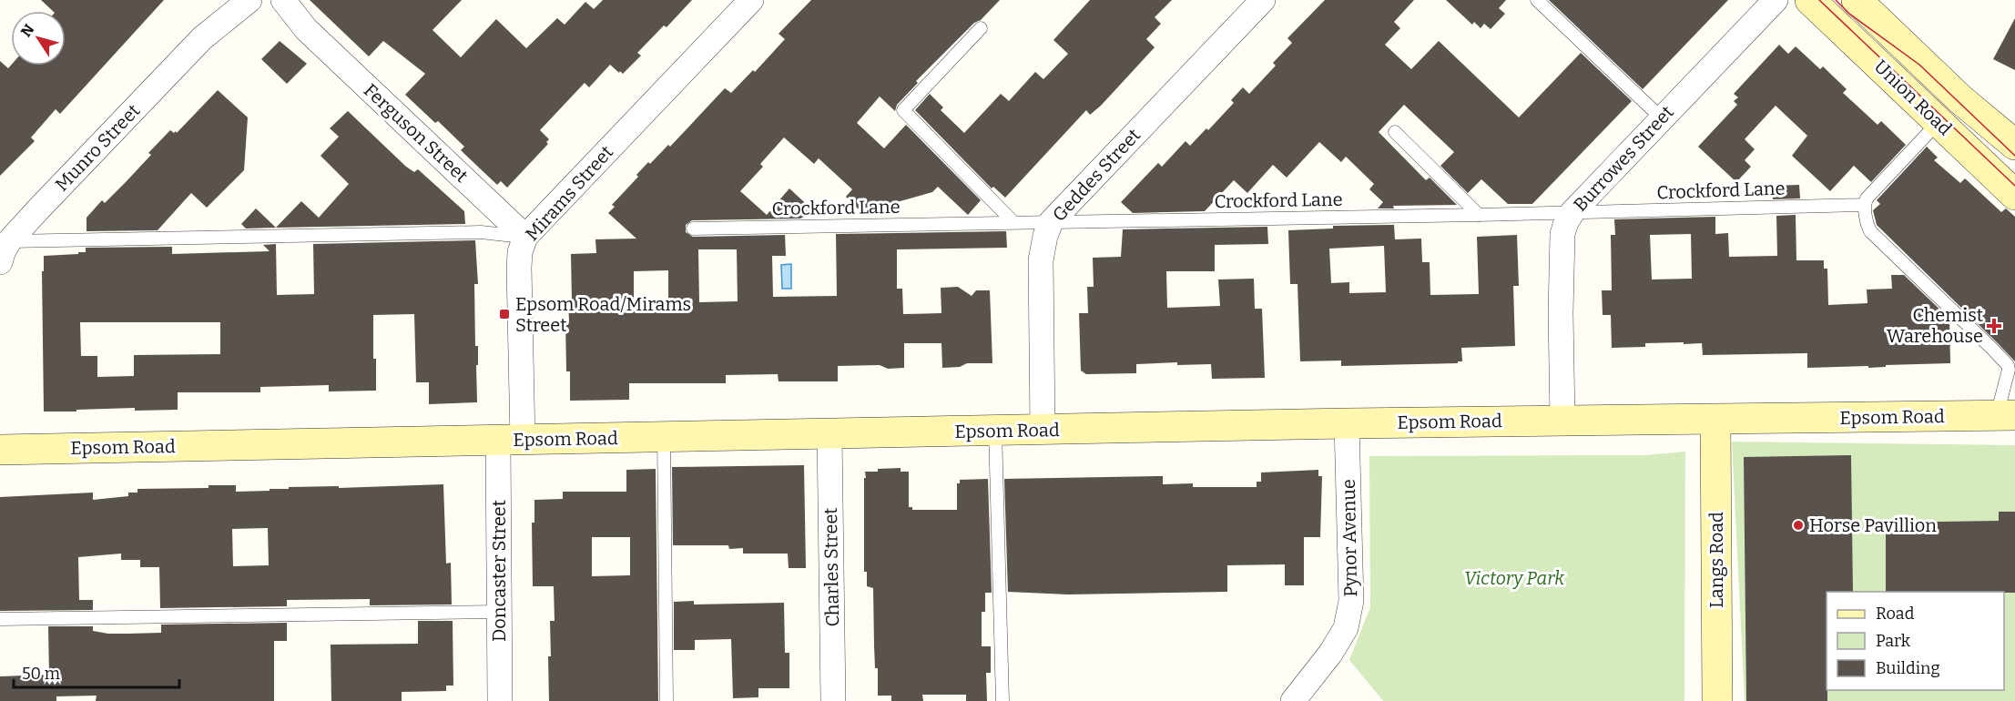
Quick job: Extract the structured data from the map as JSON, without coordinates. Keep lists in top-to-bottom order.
{
  "streets": {
    "main road": ["Union Road", "Epsom Road", "Langs Road"],
    "street": [
      "Ferguson Street",
      "Munro Street",
      "Burrowes Street",
      "Geddes Street",
      "Mirams Street",
      "Pynor Avenue",
      "Charles Street",
      "Doncaster Street"
    ],
    "lane": ["Crockford Lane"]
  },
  "crossings": [
    ["Ferguson Street", "Mirams Street"],
    ["Burrowes Street", "Crockford Lane"],
    ["Burrowes Street", "Epsom Road"],
    ["Geddes Street", "Crockford Lane"],
    ["Geddes Street", "Epsom Road"],
    ["Mirams Street", "Epsom Road"],
    ["Mirams Street", "Doncaster Street"],
    ["Epsom Road", "Pynor Avenue"],
    ["Epsom Road", "Langs Road"],
    ["Epsom Road", "Charles Street"],
    ["Epsom Road", "Doncaster Street"]
  ],
  "parks": ["Victory Park"],
  "places": {
    "transit": ["Epsom Road/Mirams Street"],
    "health": ["Chemist Warehouse"],
    "other": ["Horse Pavillion"]
  },
  "legend": ["Road", "Park", "Building"],
  "scale_bar": "50 m",
  "north": "top left"
}
